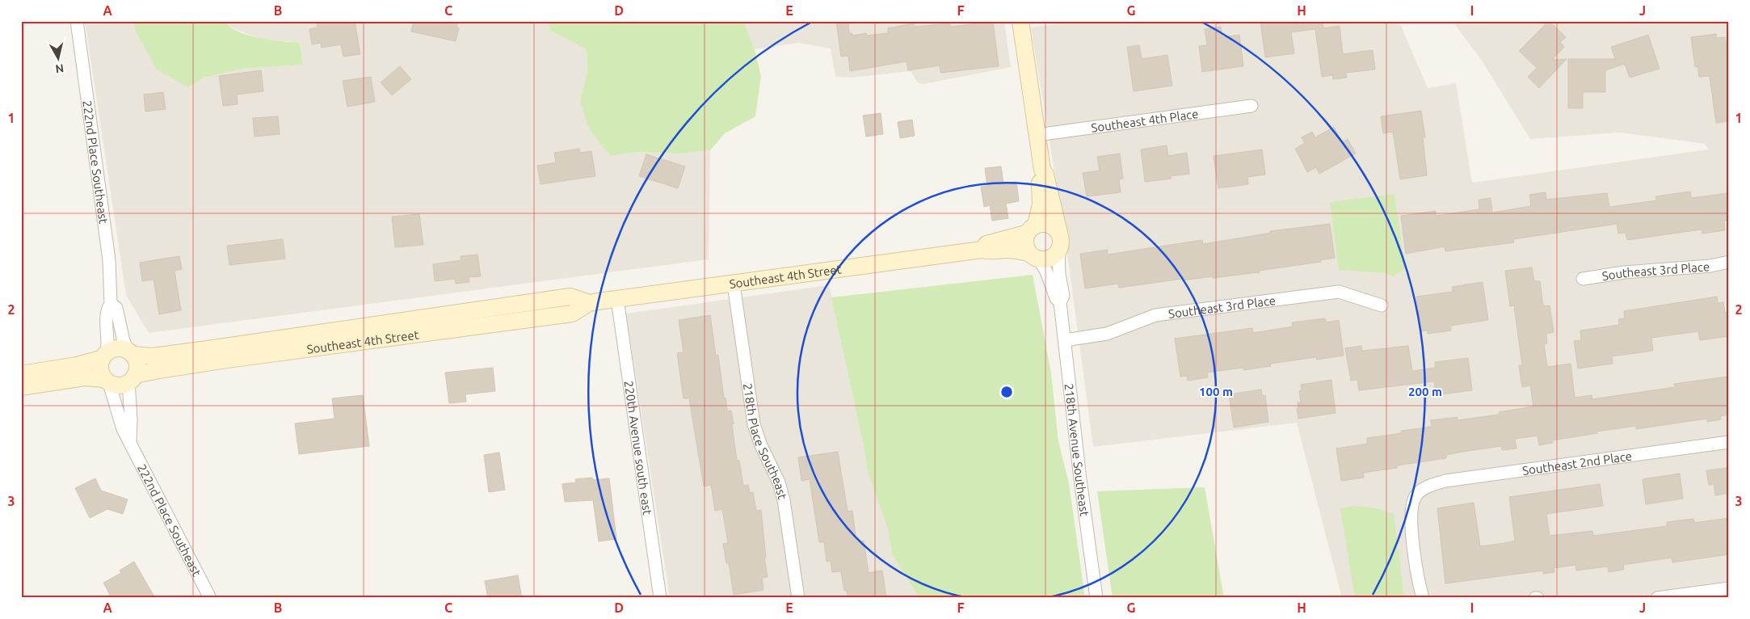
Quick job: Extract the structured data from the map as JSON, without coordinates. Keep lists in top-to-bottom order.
{
  "streets": {
    "street": [
      "Southeast 4th Place",
      "222nd Place Southeast",
      "Southeast 3rd Place",
      "Southeast 4th Street",
      "218th Place Southeast",
      "220th Avenue south east",
      "218th Avenue Southeast",
      "Southeast 2nd Place"
    ]
  },
  "crossings": [
    ["222nd Place Southeast", "Southeast 4th Street"],
    ["Southeast 3rd Place", "218th Avenue Southeast"],
    ["Southeast 4th Street", "218th Place Southeast"],
    ["Southeast 4th Street", "220th Avenue south east"],
    ["Southeast 4th Street", "218th Avenue Southeast"]
  ],
  "north": "bottom",
  "grid": {
    "columns": [
      "A",
      "B",
      "C",
      "D",
      "E",
      "F",
      "G",
      "H",
      "I",
      "J"
    ],
    "rows": ["1", "2", "3"]
  },
  "rings": ["100 m", "200 m"]
}
